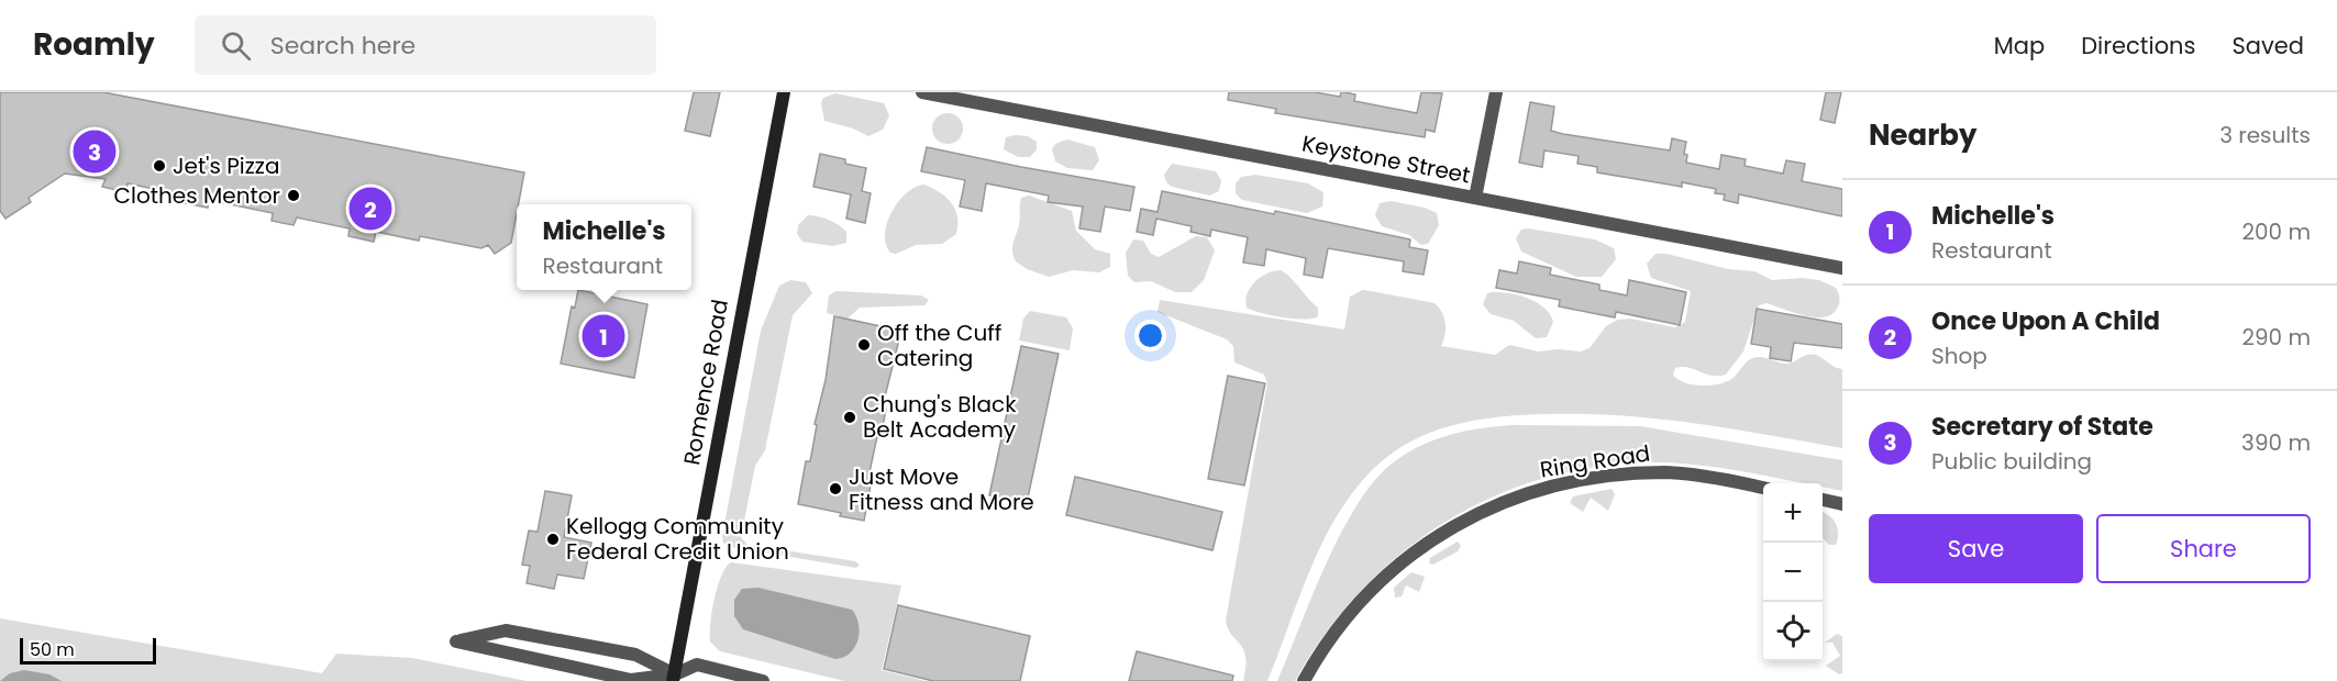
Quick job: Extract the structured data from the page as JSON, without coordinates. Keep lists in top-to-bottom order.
{
  "streets": {
    "street": ["Keystone Street", "Romence Road", "Ring Road"]
  },
  "places": [
    "Jet's Pizza",
    "Clothes Mentor",
    "Off the Cuff Catering",
    "Chung's Black Belt Academy",
    "Just Move Fitness and More",
    "Kellogg Community Federal Credit Union"
  ],
  "scale_bar": "50 m",
  "page": {
    "header": "Roamly",
    "search": "Search here",
    "nav": ["Map", "Directions", "Saved"],
    "heading": ["Nearby", "3 results"],
    "pins": ["3", "2", "1"],
    "list": [
      {
        "mark": "1",
        "name": "Michelle's",
        "note": "Restaurant",
        "value": "200 m"
      },
      {
        "mark": "2",
        "name": "Once Upon A Child",
        "note": "Shop",
        "value": "290 m"
      },
      {
        "mark": "3",
        "name": "Secretary of State",
        "note": "Public building",
        "value": "390 m"
      }
    ],
    "popup": ["Michelle's", "Restaurant"],
    "map_buttons": ["+", "−"],
    "buttons": ["Save", "Share"],
    "scale": "50 m"
  }
}
